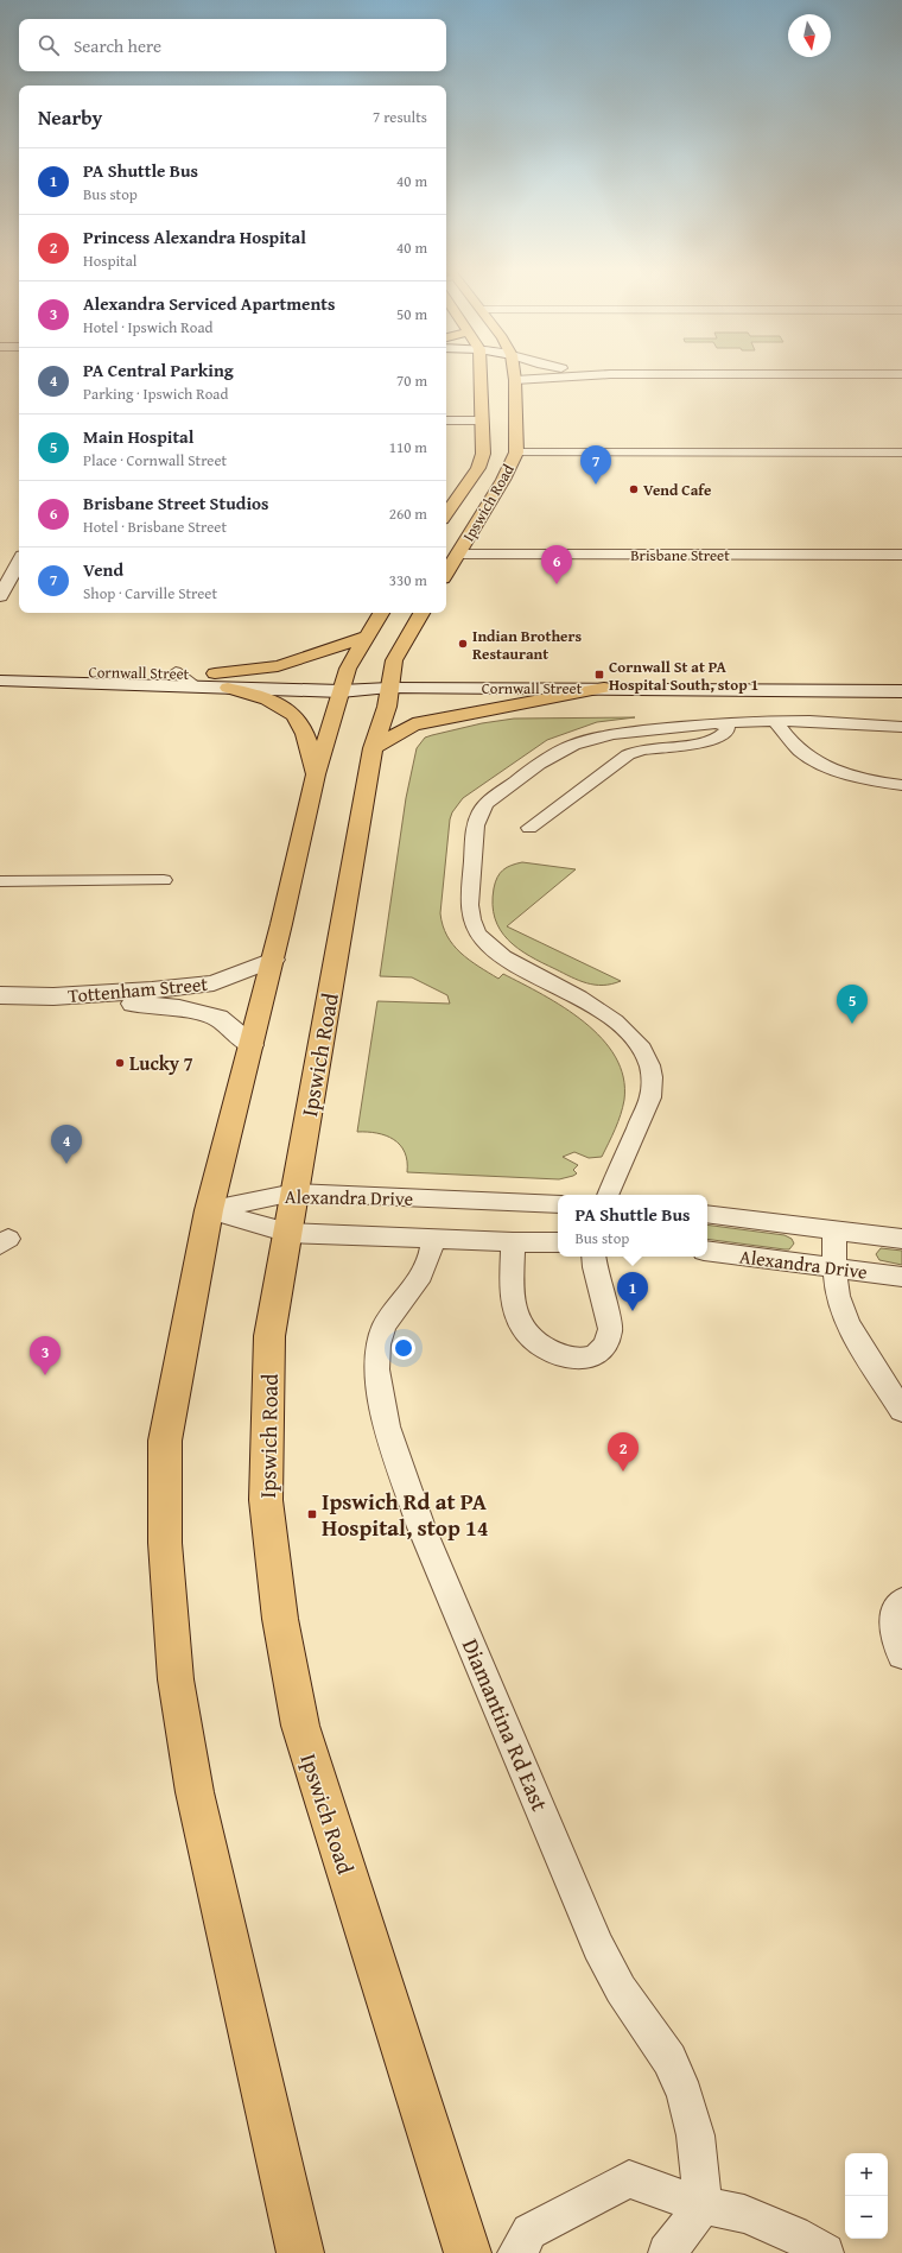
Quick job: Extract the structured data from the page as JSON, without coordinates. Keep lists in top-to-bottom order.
{
  "streets": {
    "highway": ["Ipswich Road"],
    "street": ["Brisbane Street", "Cornwall Street", "Tottenham Street"],
    "lane": ["Alexandra Drive", "Diamantina Rd East"]
  },
  "crossings": [
    ["Ipswich Road", "Brisbane Street"],
    ["Ipswich Road", "Cornwall Street"],
    ["Ipswich Road", "Alexandra Drive"],
    ["Alexandra Drive", "Diamantina Rd East"]
  ],
  "places": {
    "other": ["Vend Cafe", "Indian Brothers Restaurant", "Lucky 7"],
    "transit": ["Cornwall St at PA Hospital South, stop 1", "Ipswich Rd at PA Hospital, stop 14"]
  },
  "north": "bottom",
  "page": {
    "search": "Search here",
    "heading": ["Nearby", "7 results"],
    "list": [
      {
        "mark": "1",
        "name": "PA Shuttle Bus",
        "note": "Bus stop",
        "value": "40 m"
      },
      {
        "mark": "2",
        "name": "Princess Alexandra Hospital",
        "note": "Hospital",
        "value": "40 m"
      },
      {
        "mark": "3",
        "name": "Alexandra Serviced Apartments",
        "note": "Hotel · Ipswich Road",
        "value": "50 m"
      },
      {
        "mark": "4",
        "name": "PA Central Parking",
        "note": "Parking · Ipswich Road",
        "value": "70 m"
      },
      {
        "mark": "5",
        "name": "Main Hospital",
        "note": "Place · Cornwall Street",
        "value": "110 m"
      },
      {
        "mark": "6",
        "name": "Brisbane Street Studios",
        "note": "Hotel · Brisbane Street",
        "value": "260 m"
      },
      {
        "mark": "7",
        "name": "Vend",
        "note": "Shop · Carville Street",
        "value": "330 m"
      }
    ],
    "pins": [
      "7",
      "6",
      "5",
      "4",
      "1",
      "3",
      "2"
    ],
    "popup": ["PA Shuttle Bus", "Bus stop"],
    "map_buttons": ["+", "−"]
  }
}
